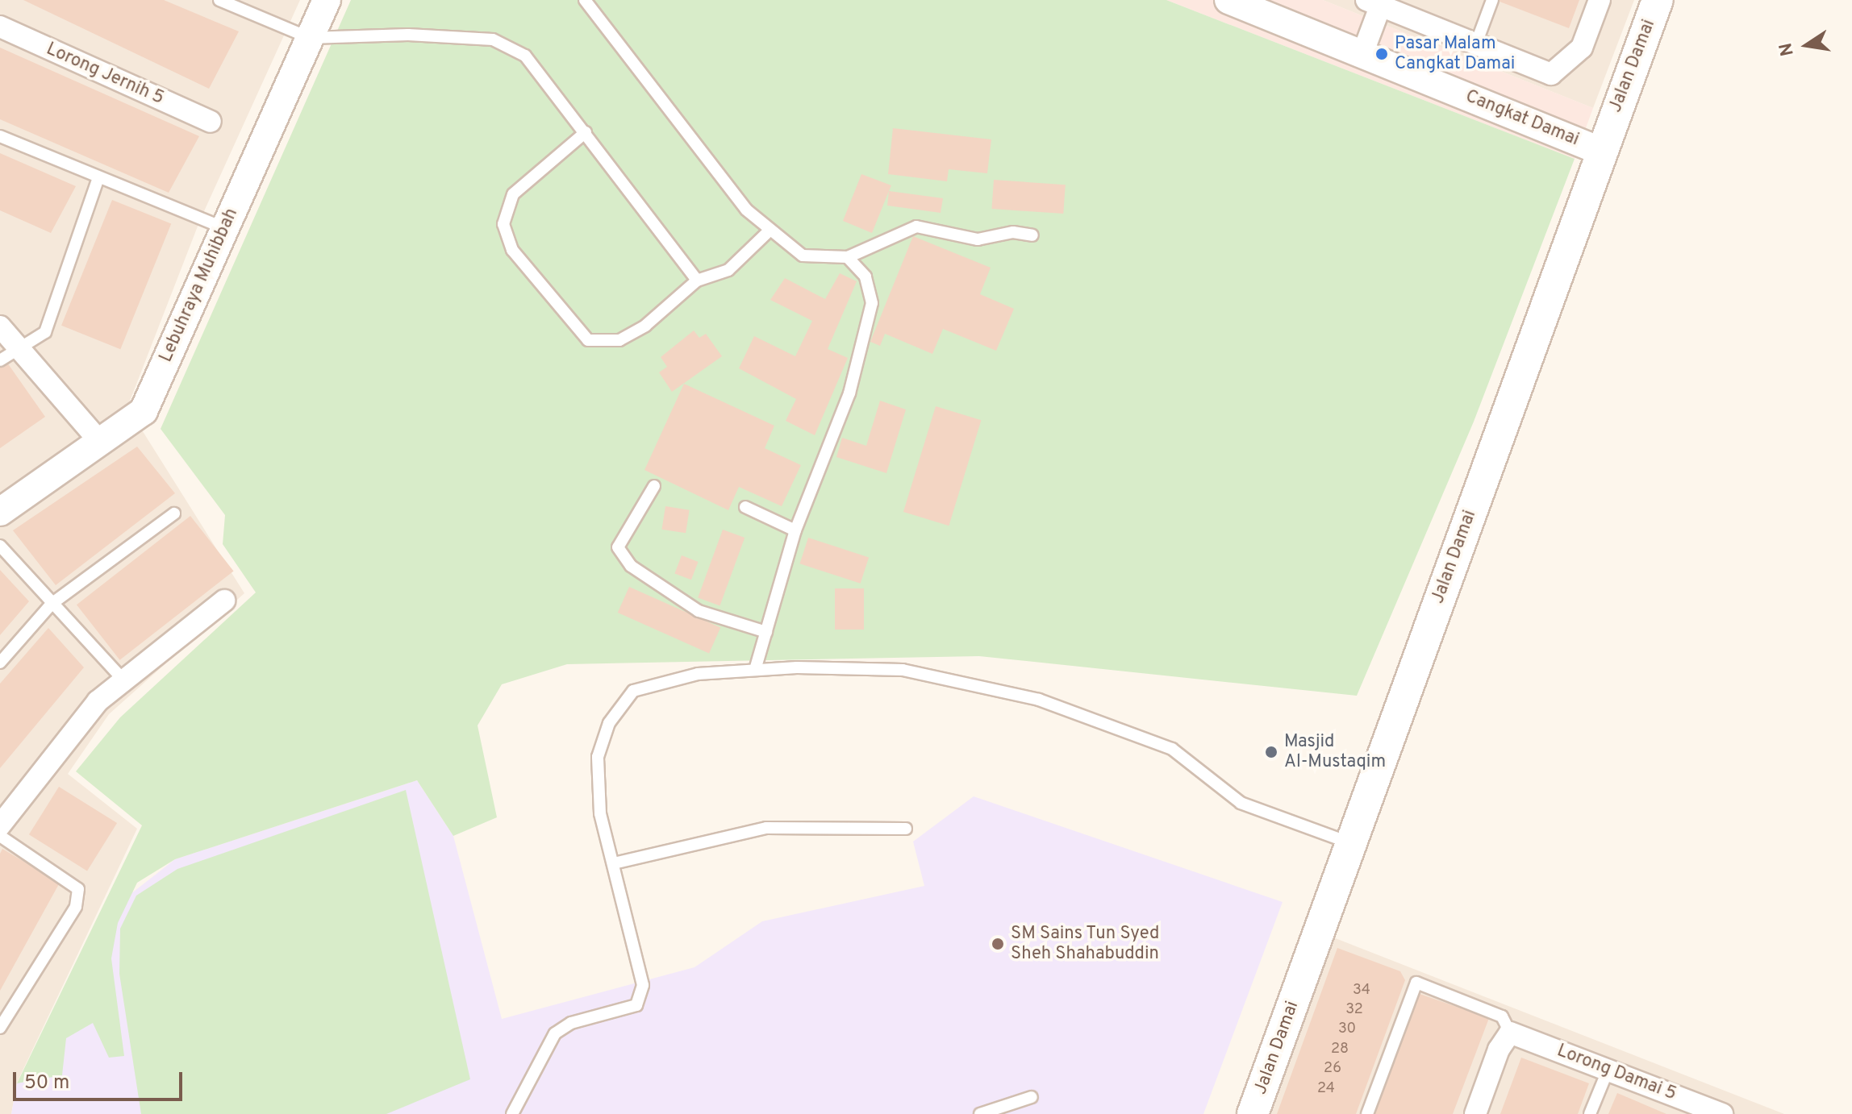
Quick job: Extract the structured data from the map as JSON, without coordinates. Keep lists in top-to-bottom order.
{
  "streets": {
    "main road": ["Jalan Damai"],
    "street": [
      "Lorong Jernih 5",
      "Cangkat Damai",
      "Lebuhraya Muhibbah",
      "Lorong Damai 5"
    ]
  },
  "crossings": [
    ["Jalan Damai", "Cangkat Damai"]
  ],
  "places": ["Pasar Malam Cangkat Damai", "Masjid Al-Mustaqim", "SM Sains Tun Syed Sheh Shahabuddin"],
  "house_numbers": [
    "34",
    "32",
    "30",
    "28",
    "26",
    "24"
  ],
  "scale_bar": "50 m",
  "north": "left"
}
